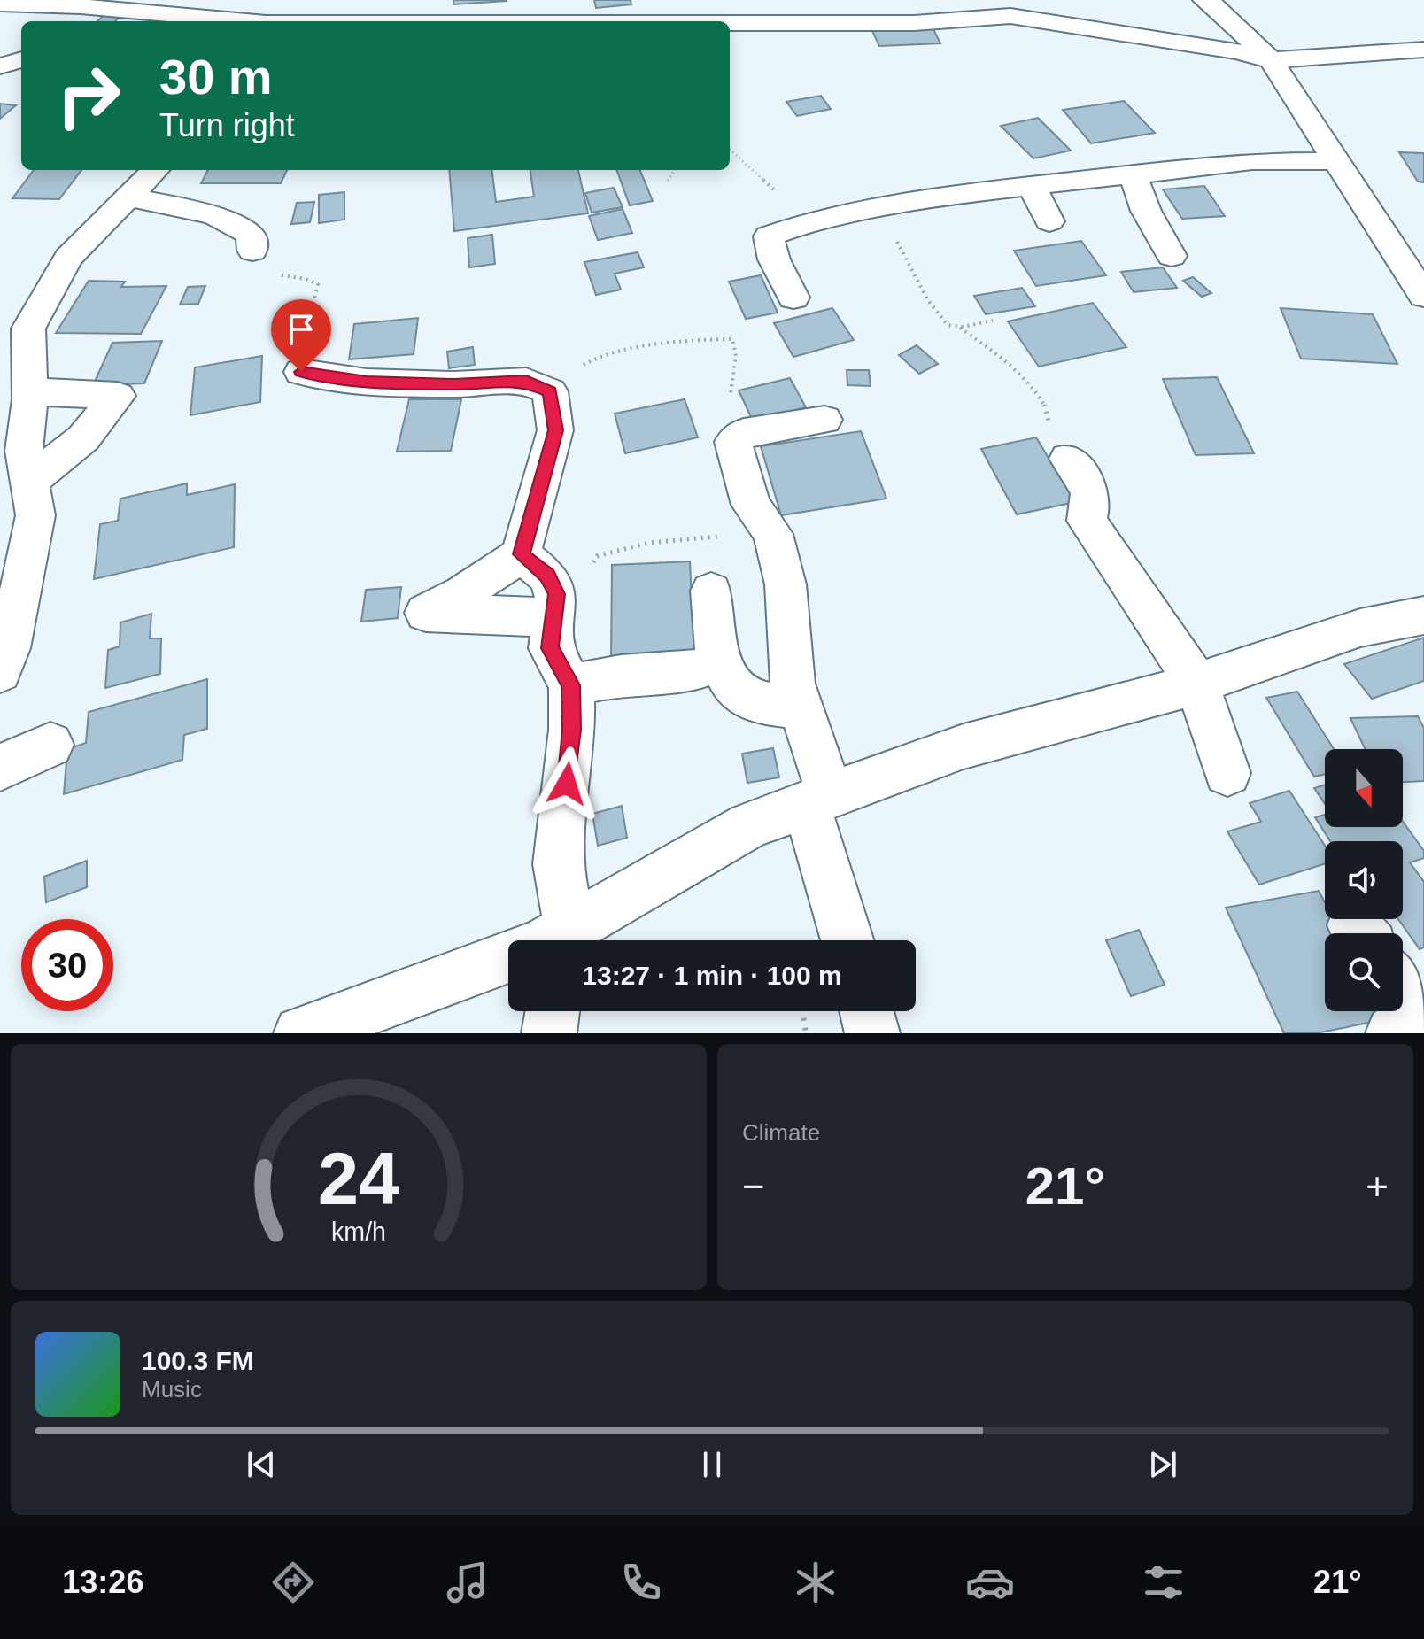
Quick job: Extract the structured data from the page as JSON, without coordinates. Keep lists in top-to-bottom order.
{
  "north": "bottom",
  "page": {
    "turn": ["30 m", "Turn right"],
    "limit": "30",
    "trip": "13:27 · 1 min · 100 m",
    "tile": "Climate",
    "heat": ["−", "21°", "+"],
    "song": ["100.3 FM", "Music"],
    "tabs": ["13:26", "21°"],
    "gauge": ["24", "km/h"]
  }
}
